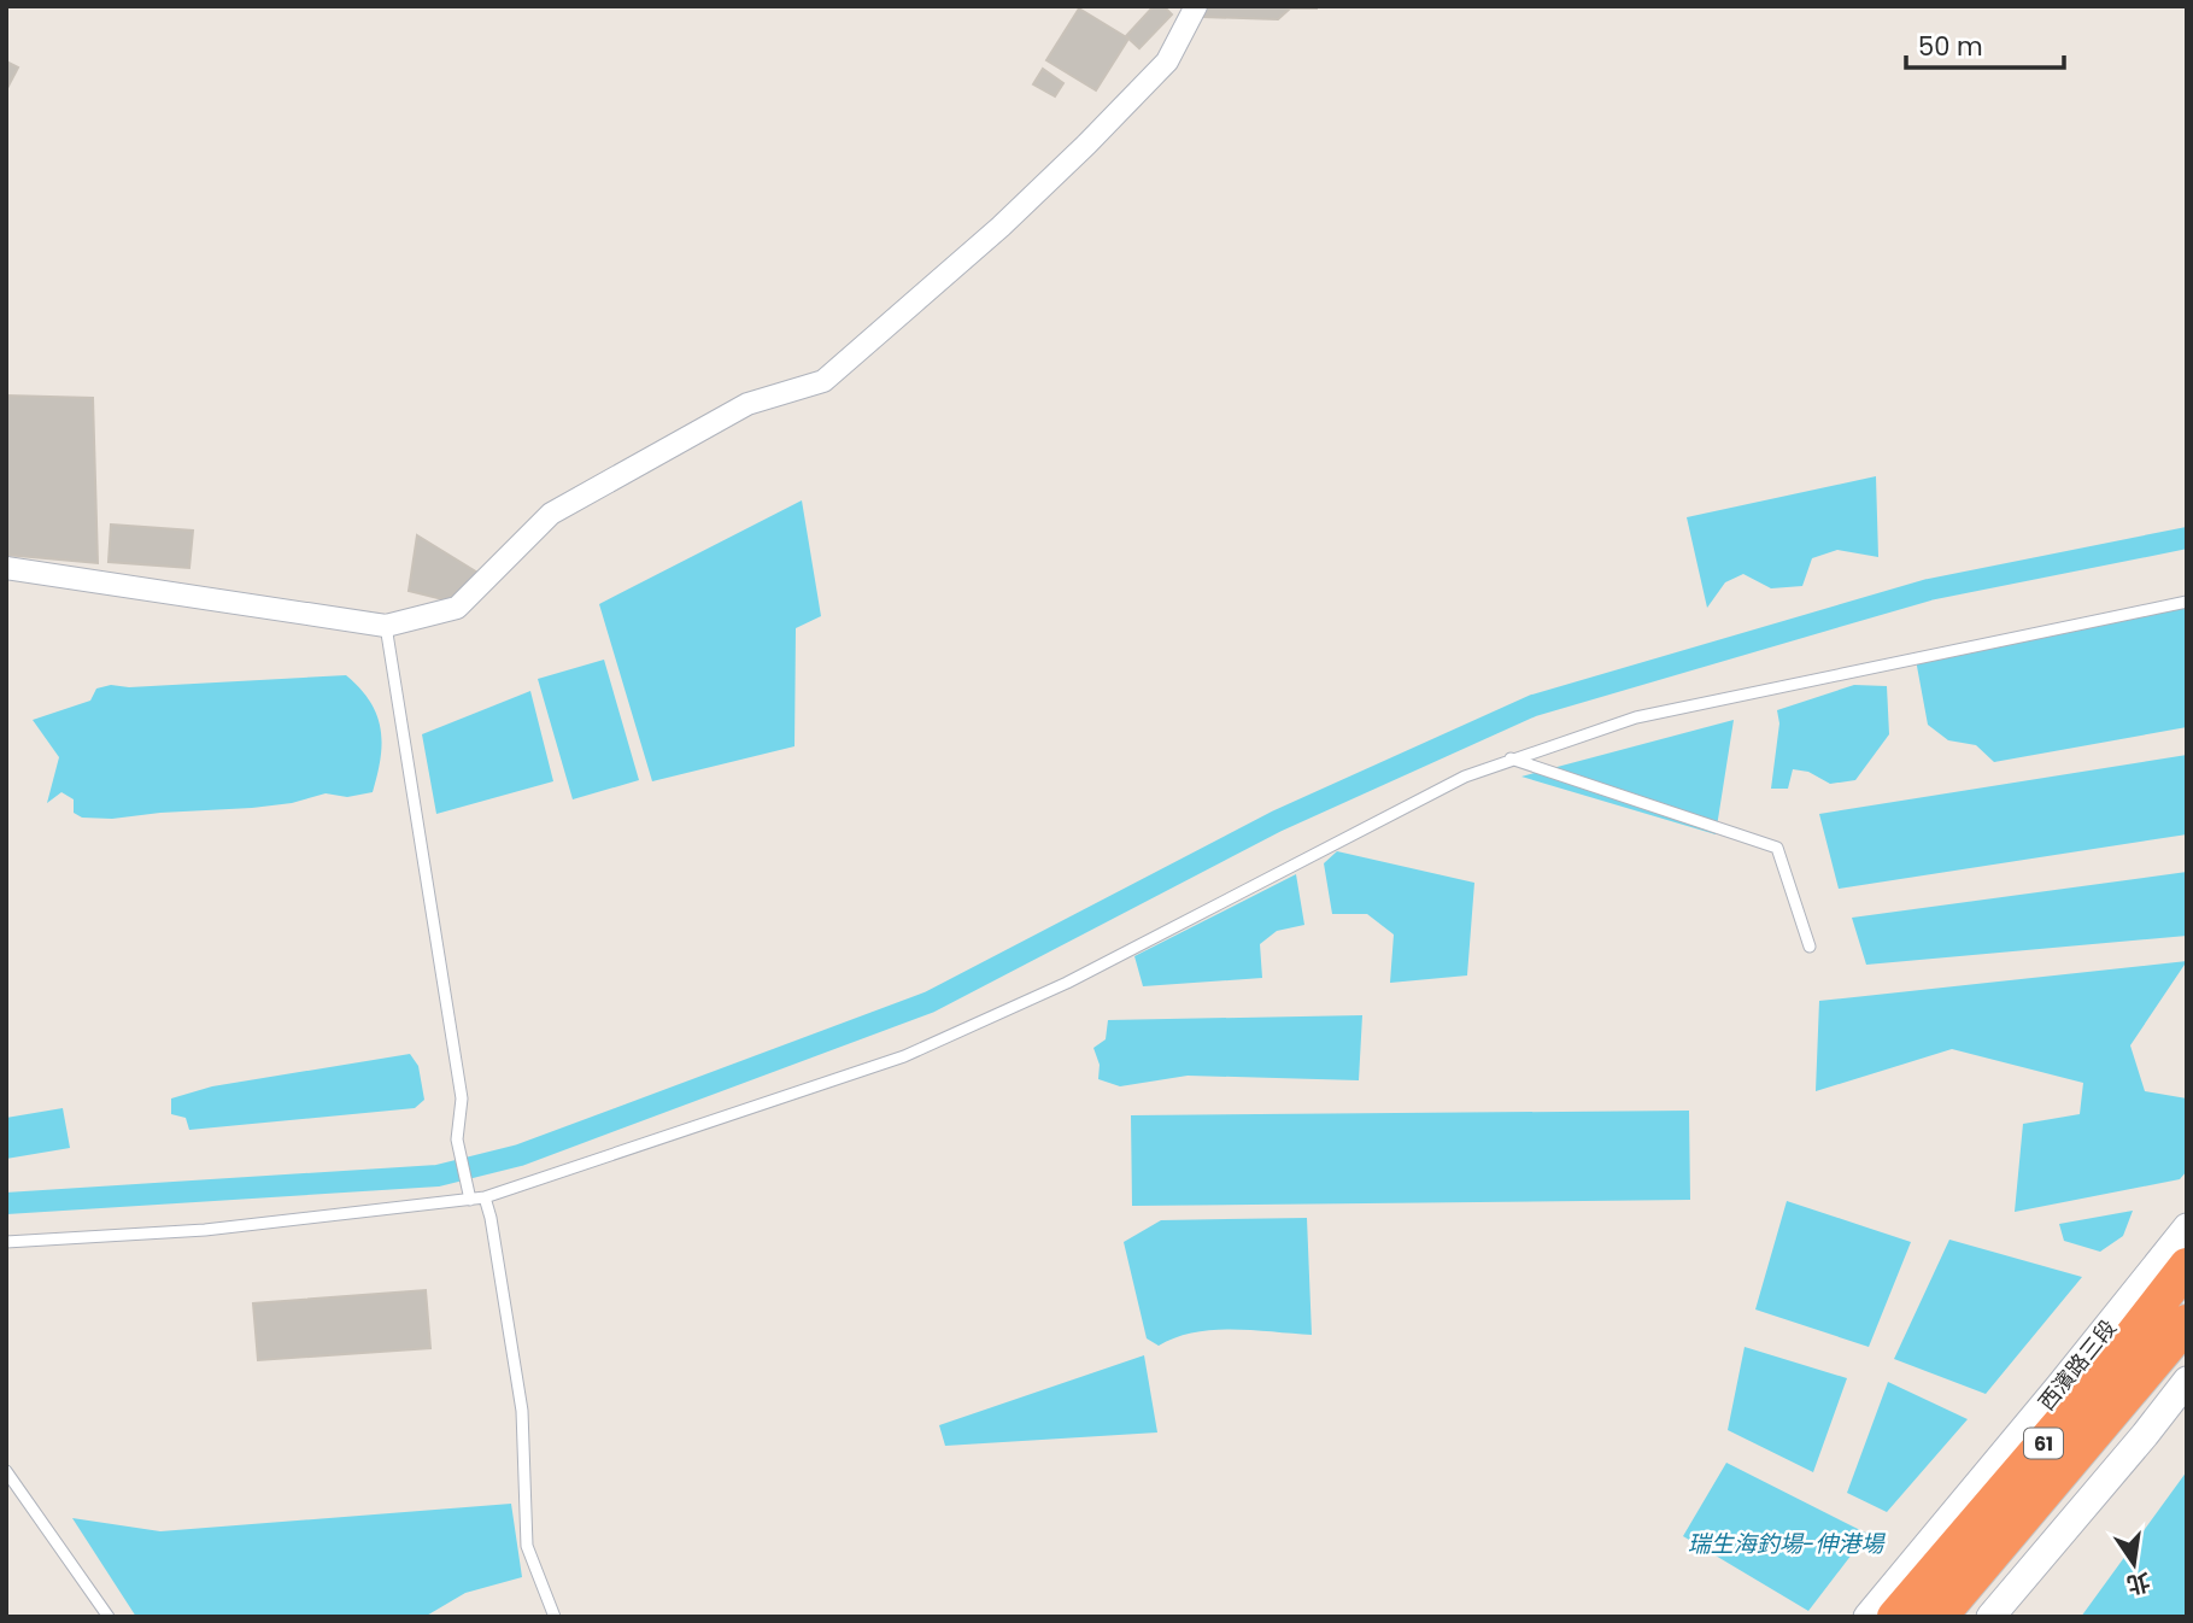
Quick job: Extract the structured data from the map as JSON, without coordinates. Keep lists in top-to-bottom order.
{
  "streets": {
    "highway": ["61"],
    "street": ["西濱路三段"]
  },
  "water": ["瑞生海釣場-伸港場"],
  "scale_bar": "50 m",
  "north": "bottom"
}
